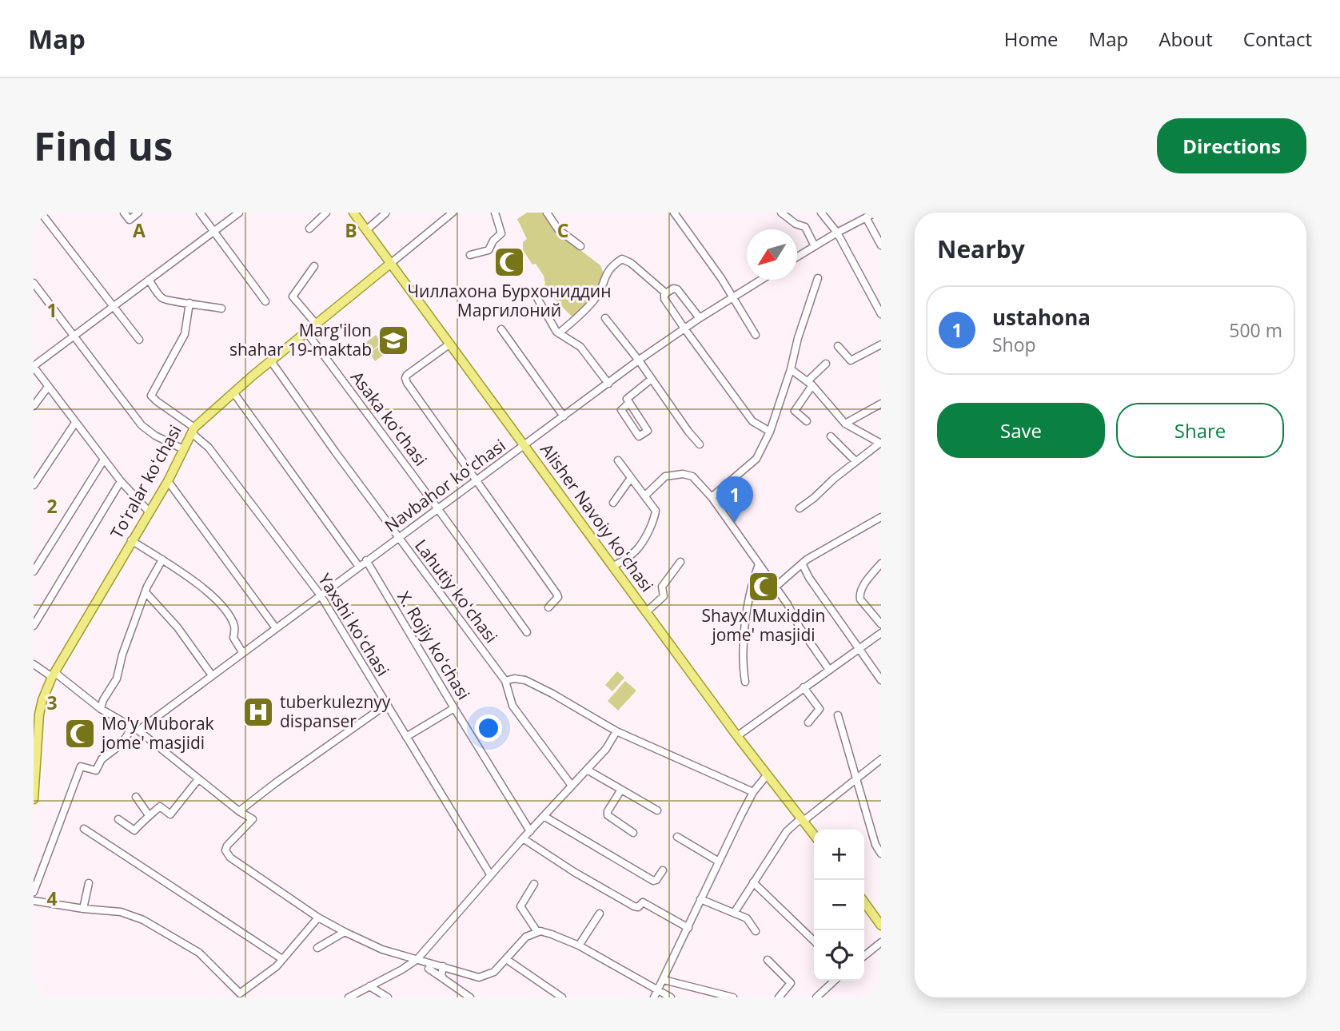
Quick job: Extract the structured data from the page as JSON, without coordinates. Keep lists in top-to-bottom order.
{
  "streets": {
    "main road": ["Toʻralar koʻchasi", "Alisher Navoiy koʻchasi"],
    "street": [
      "Asaka koʻchasi",
      "Navbahor koʻchasi",
      "Lahutiy koʻchasi",
      "Yaxshi koʻchasi",
      "X. Rojiy koʻchasi"
    ]
  },
  "crossings": [
    ["Asaka koʻchasi", "Toʻralar koʻchasi"],
    ["Asaka koʻchasi", "Navbahor koʻchasi"],
    ["Toʻralar koʻchasi", "Alisher Navoiy koʻchasi"],
    ["Toʻralar koʻchasi", "Lahutiy koʻchasi"],
    ["Toʻralar koʻchasi", "Yaxshi koʻchasi"],
    ["Navbahor koʻchasi", "Alisher Navoiy koʻchasi"],
    ["Navbahor koʻchasi", "Lahutiy koʻchasi"],
    ["Navbahor koʻchasi", "Yaxshi koʻchasi"],
    ["Navbahor koʻchasi", "X. Rojiy koʻchasi"]
  ],
  "places": {
    "mosque": ["Чиллахона Бурхониддин Маргилоний", "Shayx Muxiddin jome' masjidi", "Mo'y Muborak jome' masjidi"],
    "school or university": ["Marg'ilon shahar 19-maktab"],
    "hospital": ["tuberkuleznyy dispanser"]
  },
  "north": "bottom left",
  "page": {
    "header": "Map",
    "nav": [
      "Home",
      "Map",
      "About",
      "Contact"
    ],
    "buttons": [
      "Directions",
      ["Save", "Share"]
    ],
    "title": "Find us",
    "heading": "Nearby",
    "list": [
      {
        "mark": "1",
        "name": "ustahona",
        "note": "Shop",
        "value": "500 m"
      }
    ],
    "pins": "1",
    "map_buttons": ["+", "−"]
  },
  "grid": {
    "columns": ["A", "B", "C"],
    "rows": [
      "1",
      "2",
      "3",
      "4"
    ]
  }
}
